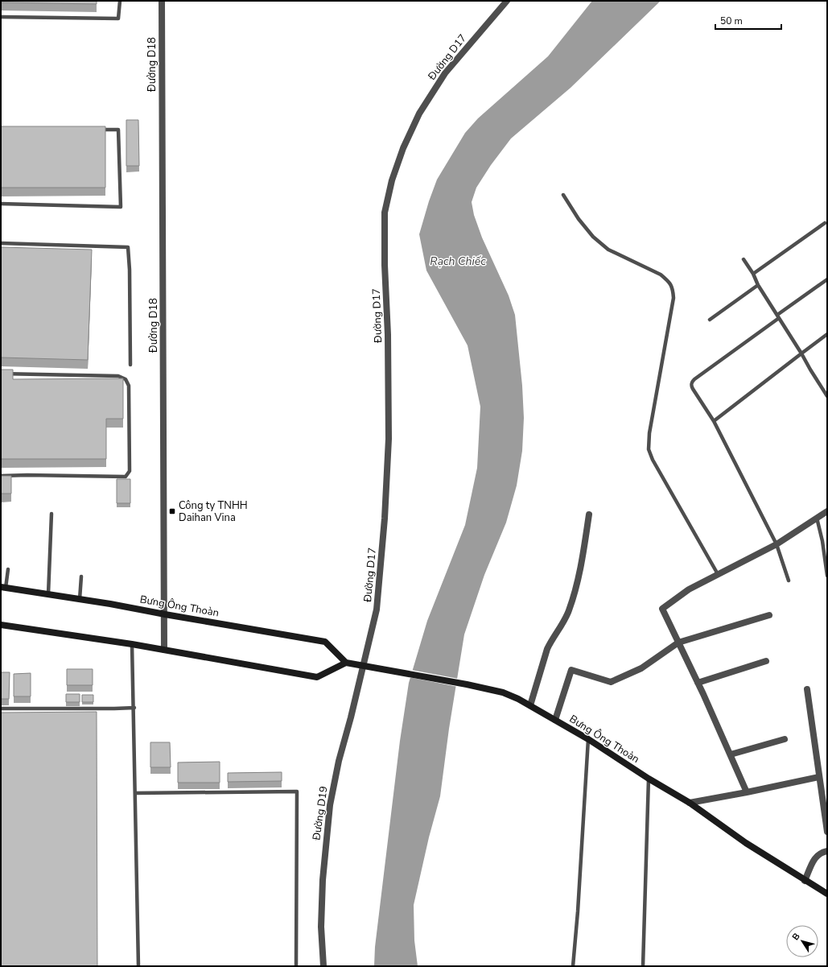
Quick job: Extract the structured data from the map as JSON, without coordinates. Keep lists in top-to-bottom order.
{
  "streets": {
    "street": [
      "Đường D17",
      "Đường D18",
      "Bưng Ông Thoàn",
      "Đường D19"
    ]
  },
  "crossings": [
    ["Đường D17", "Bưng Ông Thoàn"],
    ["Đường D17", "Đường D19"],
    ["Đường D18", "Bưng Ông Thoàn"],
    ["Bưng Ông Thoàn", "Đường D19"]
  ],
  "water": ["Rạch Chiếc"],
  "places": {
    "transit": ["Công ty TNHH Daihan Vina"]
  },
  "scale_bar": "50 m",
  "north": "top left"
}
